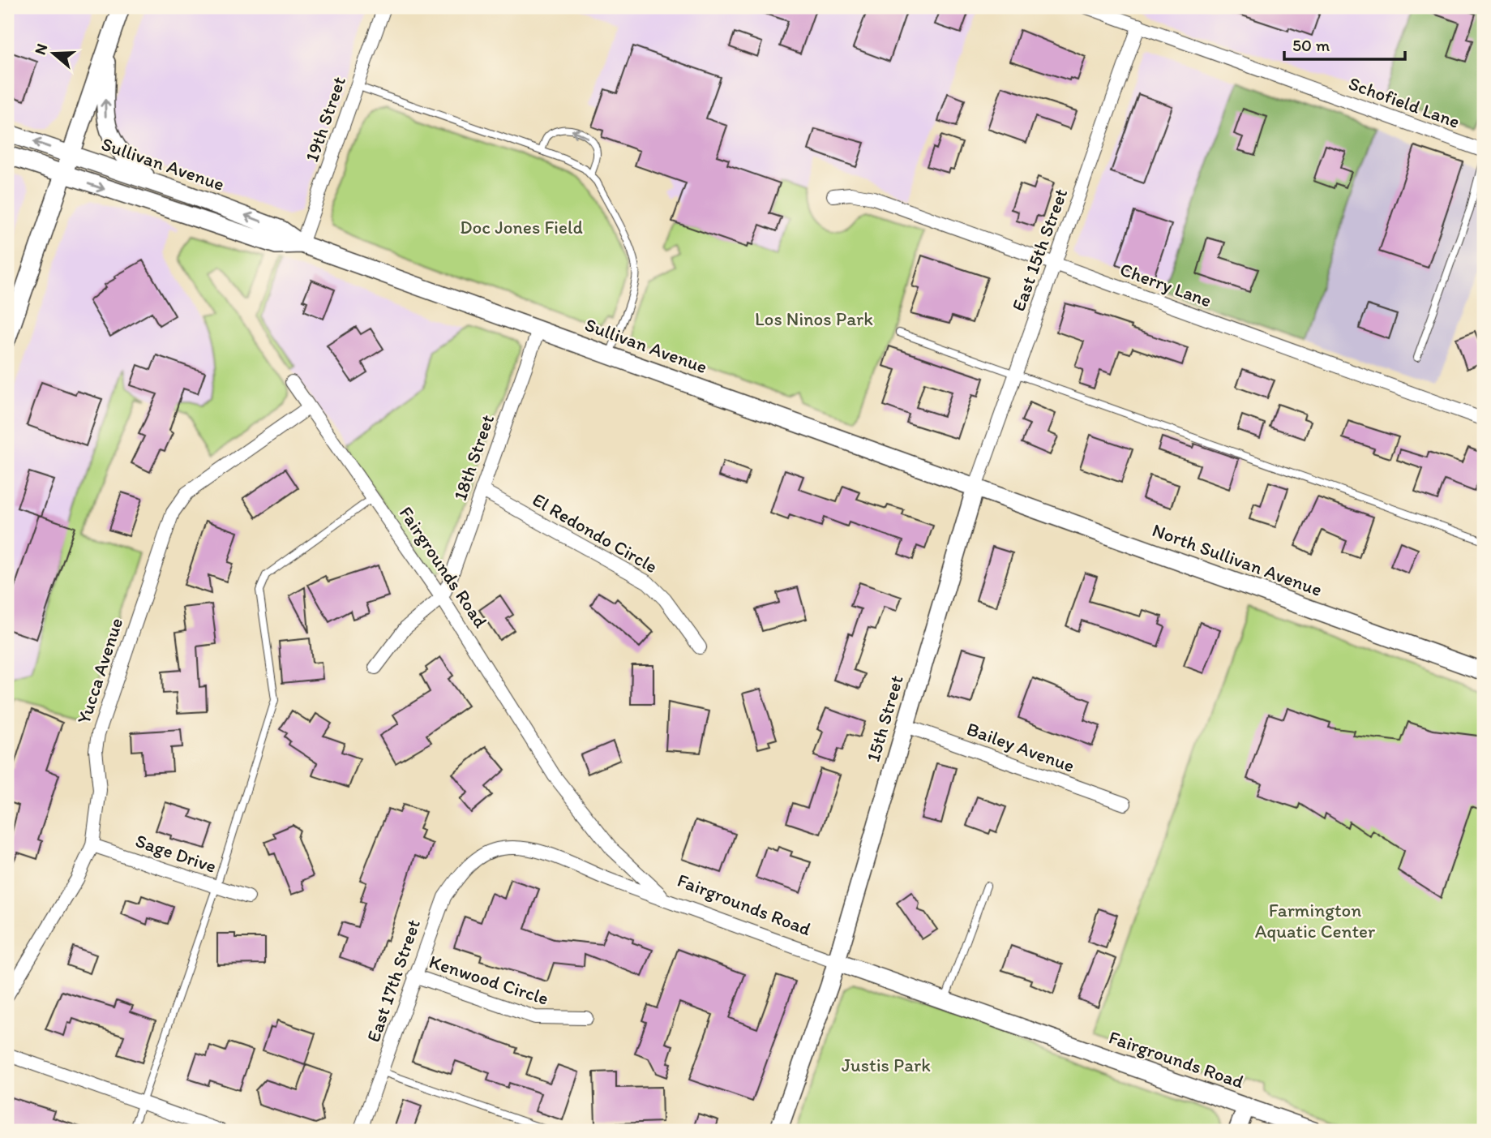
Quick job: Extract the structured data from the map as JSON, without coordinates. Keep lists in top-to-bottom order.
{
  "streets": {
    "main road": [
      "Sullivan Avenue",
      "North Sullivan Avenue",
      "Fairgrounds Road",
      "15th Street"
    ],
    "street": [
      "Schofield Lane",
      "19th Street",
      "East 15th Street",
      "Cherry Lane",
      "18th Street",
      "El Redondo Circle",
      "Yucca Avenue",
      "Bailey Avenue",
      "Sage Drive",
      "Kenwood Circle",
      "East 17th Street"
    ]
  },
  "crossings": [
    ["Schofield Lane", "East 15th Street"],
    ["19th Street", "Sullivan Avenue"],
    ["Sullivan Avenue", "East 15th Street"],
    ["Sullivan Avenue", "18th Street"],
    ["Sullivan Avenue", "North Sullivan Avenue"],
    ["Sullivan Avenue", "15th Street"],
    ["East 15th Street", "Cherry Lane"],
    ["East 15th Street", "North Sullivan Avenue"],
    ["East 15th Street", "15th Street"],
    ["18th Street", "El Redondo Circle"],
    ["18th Street", "Fairgrounds Road"],
    ["North Sullivan Avenue", "15th Street"],
    ["Fairgrounds Road", "Yucca Avenue"],
    ["Fairgrounds Road", "15th Street"],
    ["Fairgrounds Road", "East 17th Street"],
    ["Yucca Avenue", "Sage Drive"],
    ["15th Street", "Bailey Avenue"],
    ["Kenwood Circle", "East 17th Street"]
  ],
  "parks": [
    "Doc Jones Field",
    "Los Ninos Park",
    "Farmington Aquatic Center",
    "Justis Park"
  ],
  "scale_bar": "50 m",
  "north": "left"
}
